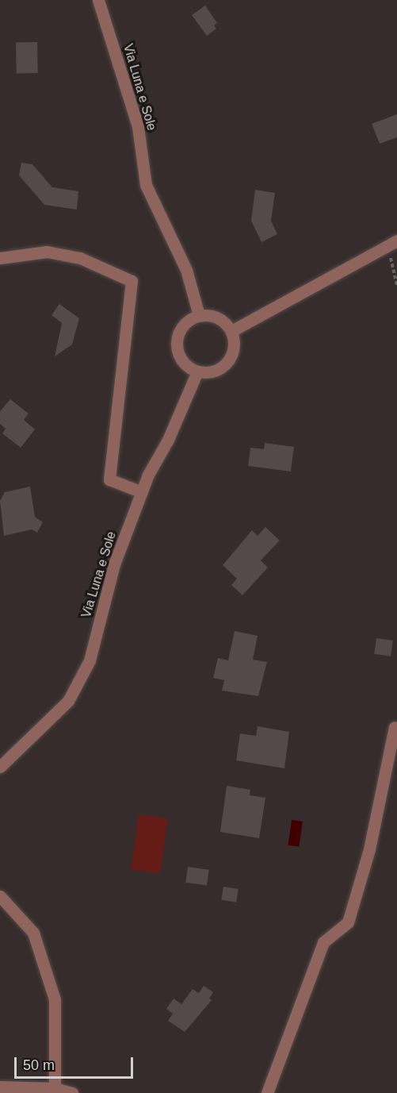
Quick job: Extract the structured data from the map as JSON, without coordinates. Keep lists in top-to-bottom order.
{
  "streets": {
    "street": ["Via Luna e Sole"]
  },
  "scale_bar": "50 m"
}
